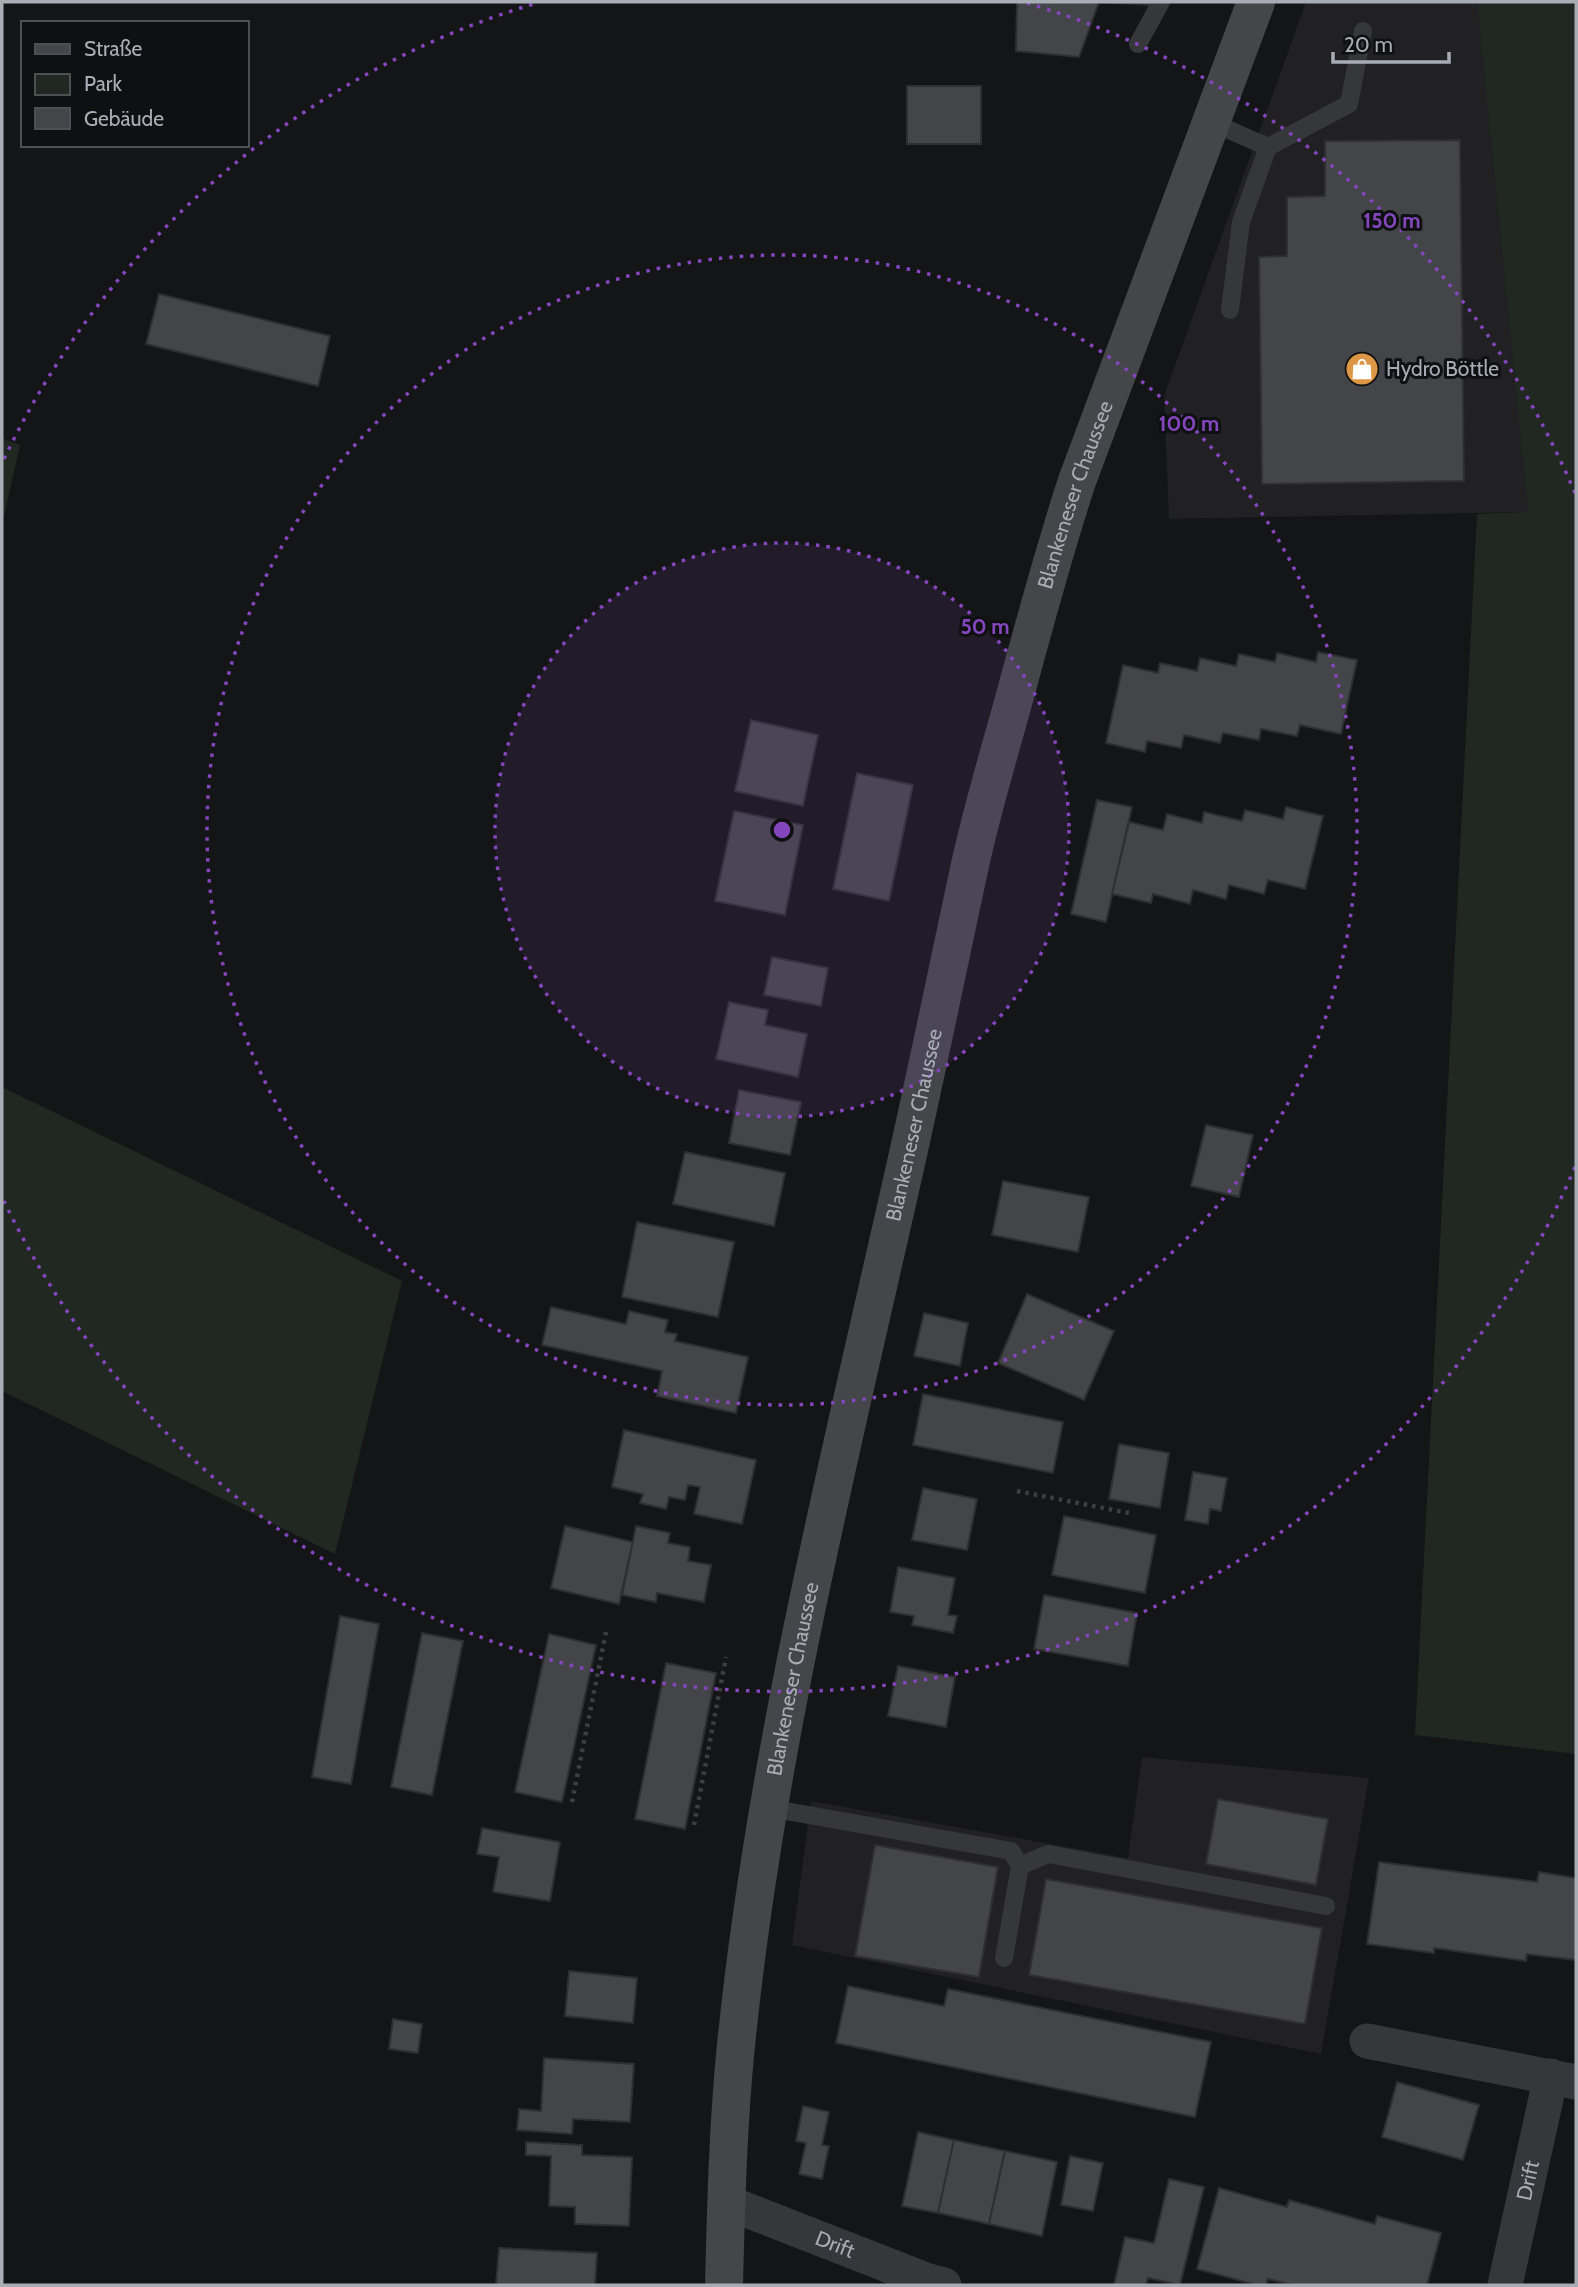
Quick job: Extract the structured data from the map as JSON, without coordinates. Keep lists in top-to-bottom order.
{
  "streets": {
    "main road": ["Blankeneser Chaussee"],
    "street": ["Drift"]
  },
  "crossings": [
    ["Blankeneser Chaussee", "Drift"]
  ],
  "places": {
    "shop": ["Hydro Böttle"]
  },
  "legend": ["Straße", "Park", "Gebäude"],
  "scale_bar": "20 m",
  "rings": ["150 m", "100 m", "50 m"]
}
